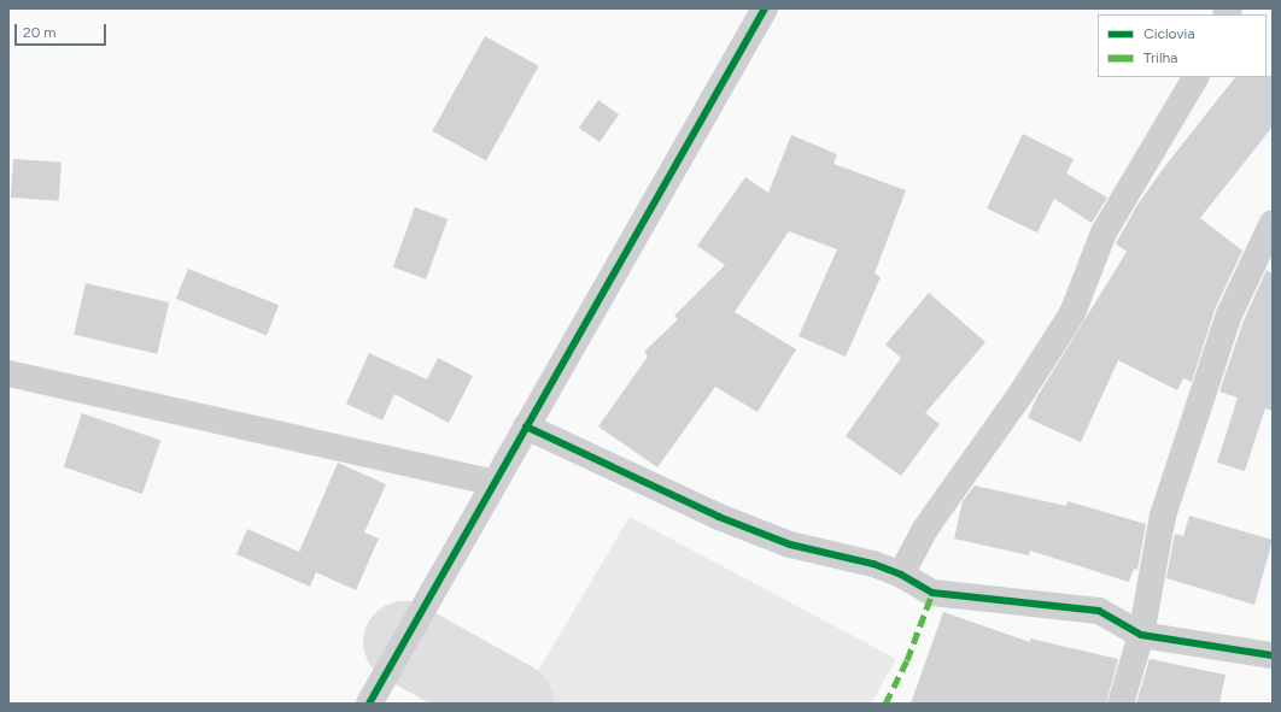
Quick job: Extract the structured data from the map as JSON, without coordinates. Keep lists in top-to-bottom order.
{
  "legend": ["Ciclovia", "Trilha"],
  "scale_bar": "20 m"
}
